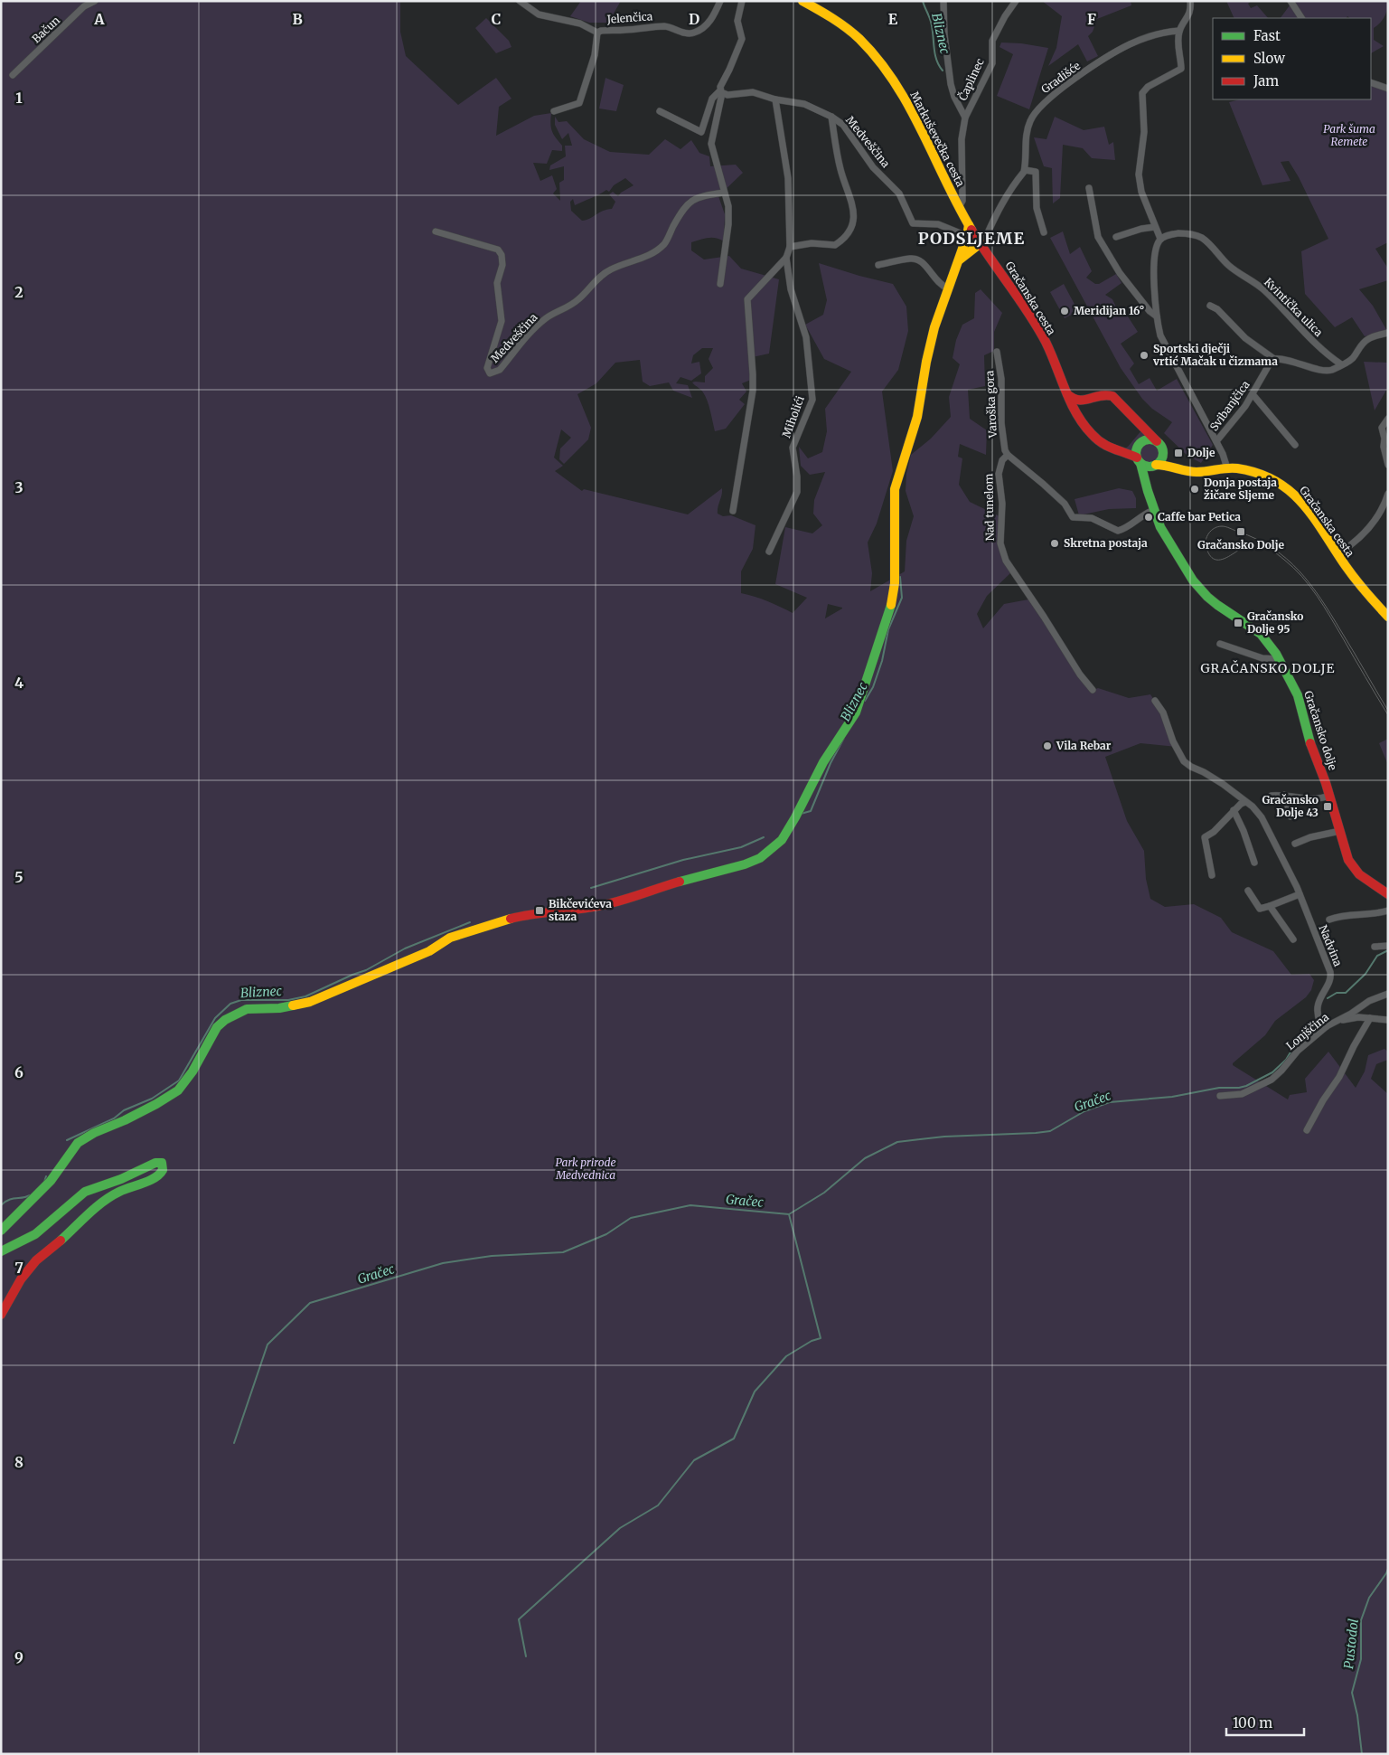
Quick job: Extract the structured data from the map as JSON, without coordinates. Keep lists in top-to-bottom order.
{
  "streets": {
    "main road": ["Markuševečka cesta", "Gračanska cesta", "Gračansko dolje"],
    "street": [
      "Jelenčica",
      "Bačun",
      "Gradišće",
      "Čaplinec",
      "Medveščina",
      "Kvintička ulica",
      "Varoška gora",
      "Svibanjčica",
      "Miholići",
      "Nad tunelom",
      "Nadvina",
      "Lonjščina"
    ]
  },
  "crossings": [
    ["Čaplinec", "Markuševečka cesta"],
    ["Markuševečka cesta", "Gračanska cesta"],
    ["Medveščina", "Miholići"],
    ["Gračanska cesta", "Gračansko dolje"],
    ["Varoška gora", "Nad tunelom"],
    ["Nadvina", "Lonjščina"]
  ],
  "districts": ["PODSLJEME", "GRAČANSKO DOLJE"],
  "water": ["Bliznec", "Gračec", "Pustodol"],
  "parks": ["Park šuma Remete", "Park prirode Medvednica"],
  "places": {
    "other": [
      "Meridijan 16°",
      "Sportski dječji vrtić Mačak u čizmama",
      "Donja postaja žičare Sljeme",
      "Caffe bar Petica",
      "Skretna postaja",
      "Vila Rebar"
    ],
    "transit": [
      "Dolje",
      "Gračansko Dolje",
      "Gračansko Dolje 95",
      "Gračansko Dolje 43",
      "Bikčevićeva staza"
    ]
  },
  "legend": ["Fast", "Slow", "Jam"],
  "scale_bar": "100 m",
  "grid": {
    "columns": [
      "A",
      "B",
      "C",
      "D",
      "E",
      "F"
    ],
    "rows": [
      "1",
      "2",
      "3",
      "4",
      "5",
      "6",
      "7",
      "8",
      "9"
    ]
  }
}
